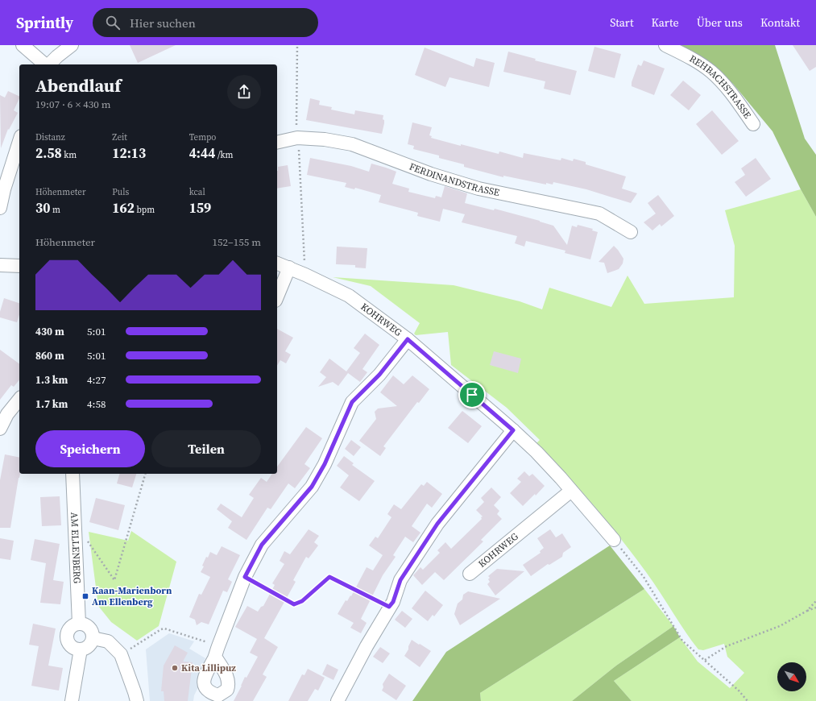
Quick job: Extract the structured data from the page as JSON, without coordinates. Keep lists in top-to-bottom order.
{
  "streets": {
    "street": [
      "REHBACHSTRASSE",
      "FERDINANDSTRASSE",
      "KOHRWEG",
      "AM ELLENBERG"
    ]
  },
  "places": {
    "transit": ["Kaan-Marienborn Am Ellenberg"],
    "other": ["Kita Lillipuz"]
  },
  "north": "bottom right",
  "page": {
    "header": "Sprintly",
    "search": "Hier suchen",
    "nav": [
      "Start",
      "Karte",
      "Über uns",
      "Kontakt"
    ],
    "heading": ["Abendlauf", "19:07 · 6 × 430 m"],
    "stats": [
      ["Distanz", "2.58 km"],
      ["Zeit", "12:13"],
      ["Tempo", "4:44 /km"],
      ["Höhenmeter", "30 m"],
      ["Puls", "162 bpm"],
      ["kcal", "159"]
    ],
    "chart": ["Höhenmeter", "152–155 m"],
    "list": [
      {
        "name": "430 m",
        "note": "5:01"
      },
      {
        "name": "860 m",
        "note": "5:01"
      },
      {
        "name": "1.3 km",
        "note": "4:27"
      },
      {
        "name": "1.7 km",
        "note": "4:58"
      }
    ],
    "buttons": ["Speichern", "Teilen"]
  }
}
